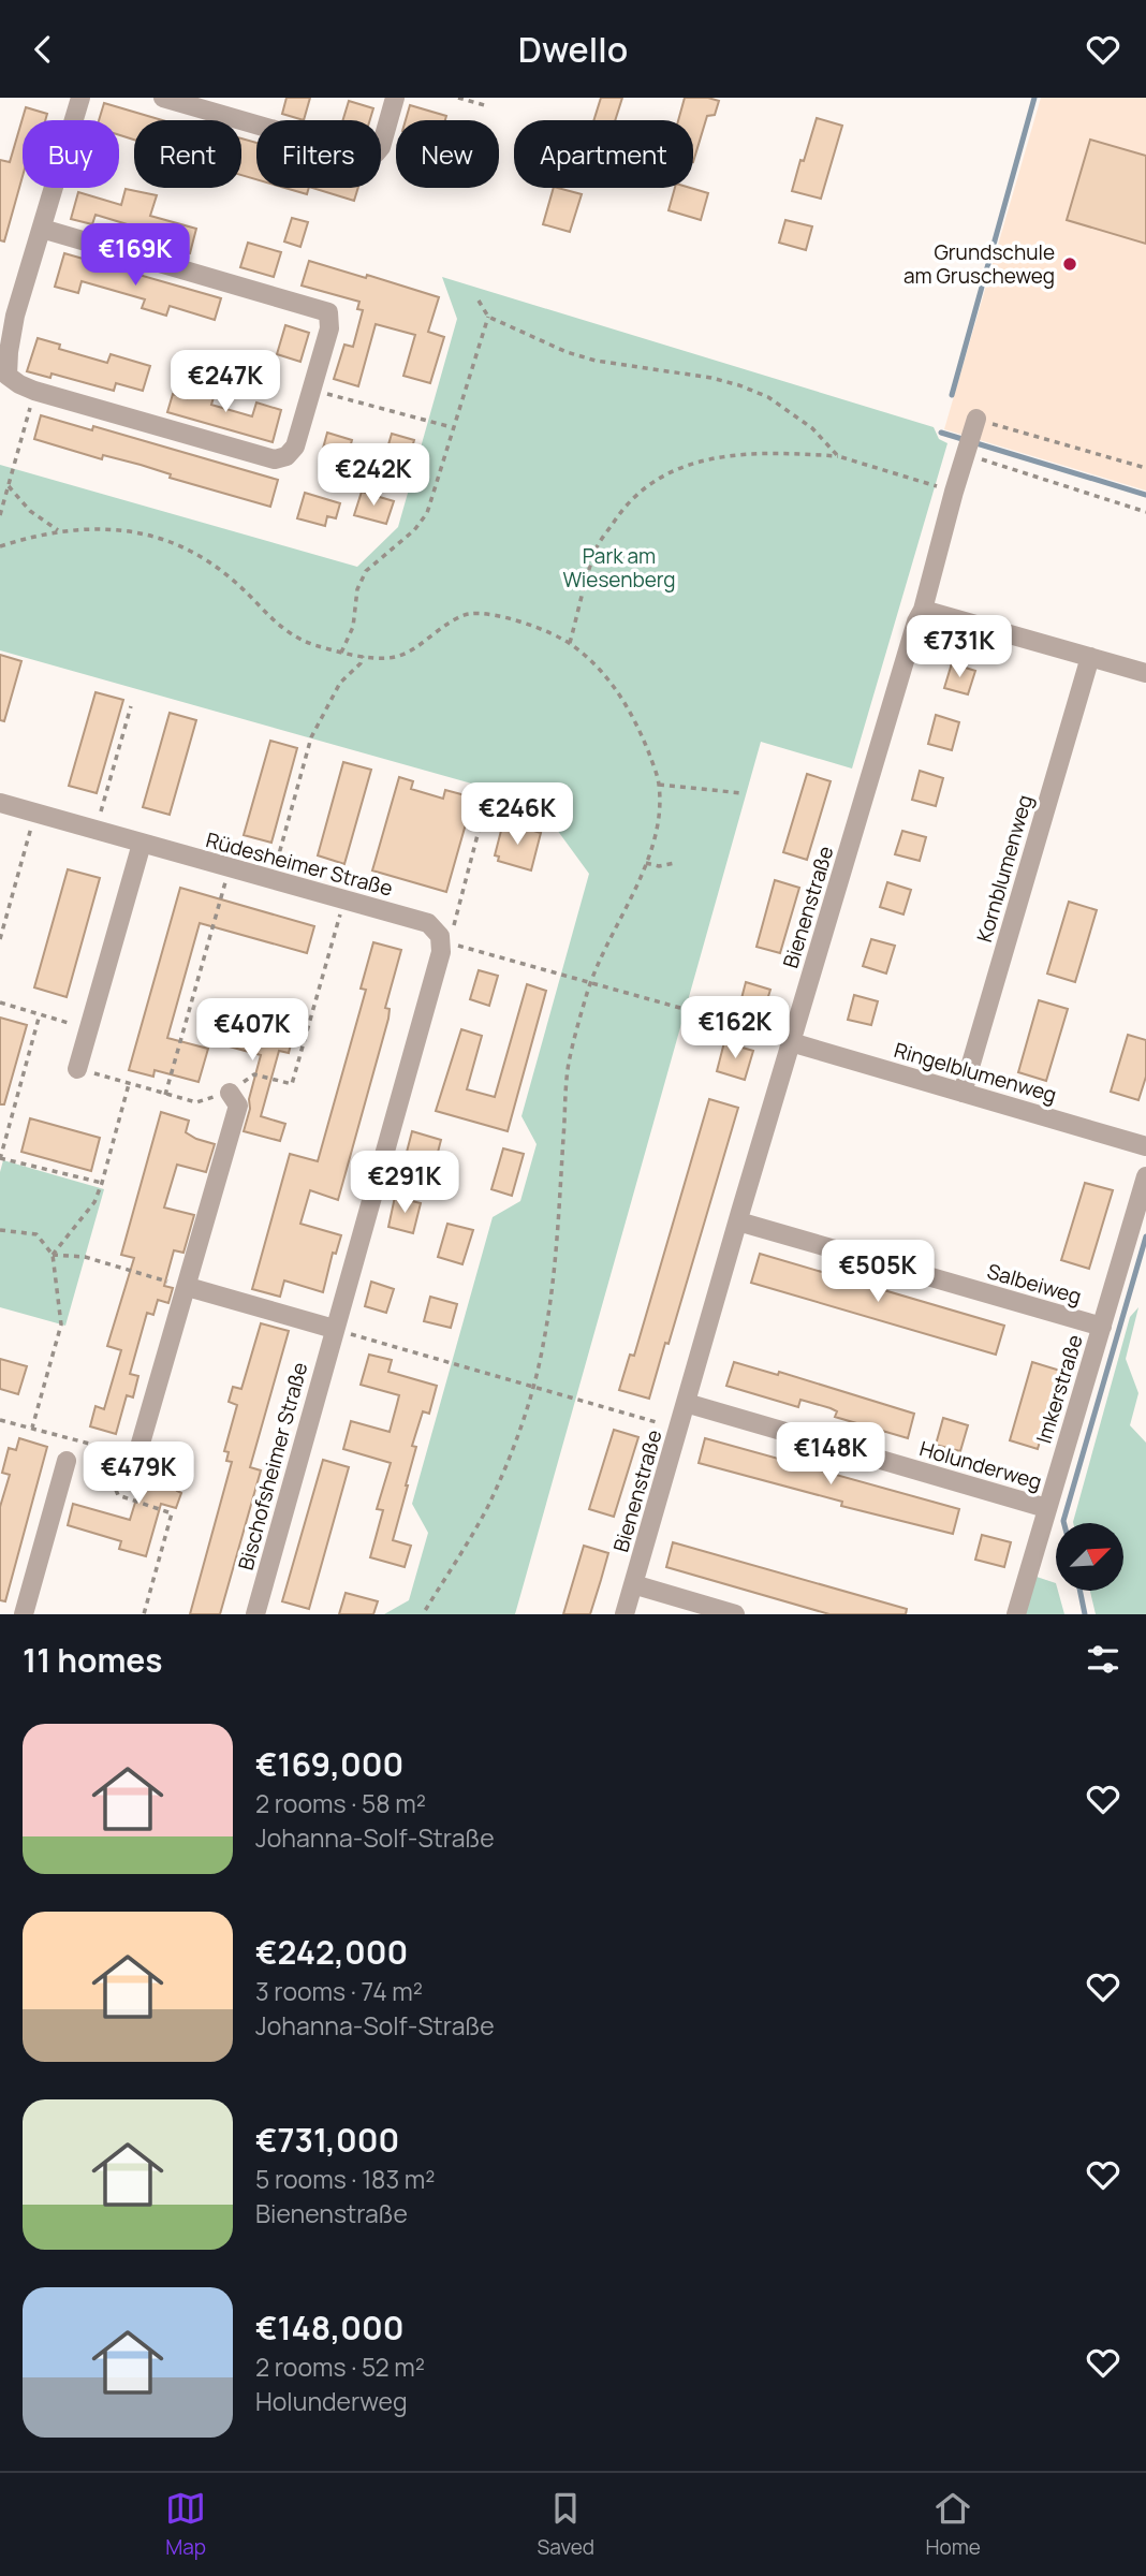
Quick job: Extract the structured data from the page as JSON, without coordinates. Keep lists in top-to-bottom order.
{
  "streets": {
    "street": [
      "Rüdesheimer Straße",
      "Kornblumenweg",
      "Bienenstraße",
      "Ringelblumenweg",
      "Salbeiweg",
      "Imkerstraße",
      "Holunderweg",
      "Bischofsheimer Straße"
    ]
  },
  "crossings": [
    ["Rüdesheimer Straße", "Bischofsheimer Straße"],
    ["Kornblumenweg", "Ringelblumenweg"],
    ["Bienenstraße", "Ringelblumenweg"],
    ["Bienenstraße", "Salbeiweg"],
    ["Bienenstraße", "Holunderweg"],
    ["Salbeiweg", "Imkerstraße"],
    ["Imkerstraße", "Holunderweg"]
  ],
  "parks": ["Park am Wiesenberg"],
  "places": ["Grundschule am Gruscheweg"],
  "north": "top right",
  "page": {
    "header": "Dwello",
    "chip": [
      "Buy",
      "Rent",
      "Filters",
      "New",
      "Apartment"
    ],
    "price": [
      "€169K",
      "€247K",
      "€242K",
      "€731K",
      "€246K",
      "€162K",
      "€407K",
      "€291K",
      "€505K",
      "€148K",
      "€479K"
    ],
    "heading": "11 homes",
    "list": [
      {
        "name": "€169,000",
        "note": "2 rooms · 58 m² · Johanna-Solf-Straße"
      },
      {
        "name": "€242,000",
        "note": "3 rooms · 74 m² · Johanna-Solf-Straße"
      },
      {
        "name": "€731,000",
        "note": "5 rooms · 183 m² · Bienenstraße"
      },
      {
        "name": "€148,000",
        "note": "2 rooms · 52 m² · Holunderweg"
      }
    ],
    "tabs": ["Map", "Saved", "Home"]
  }
}
